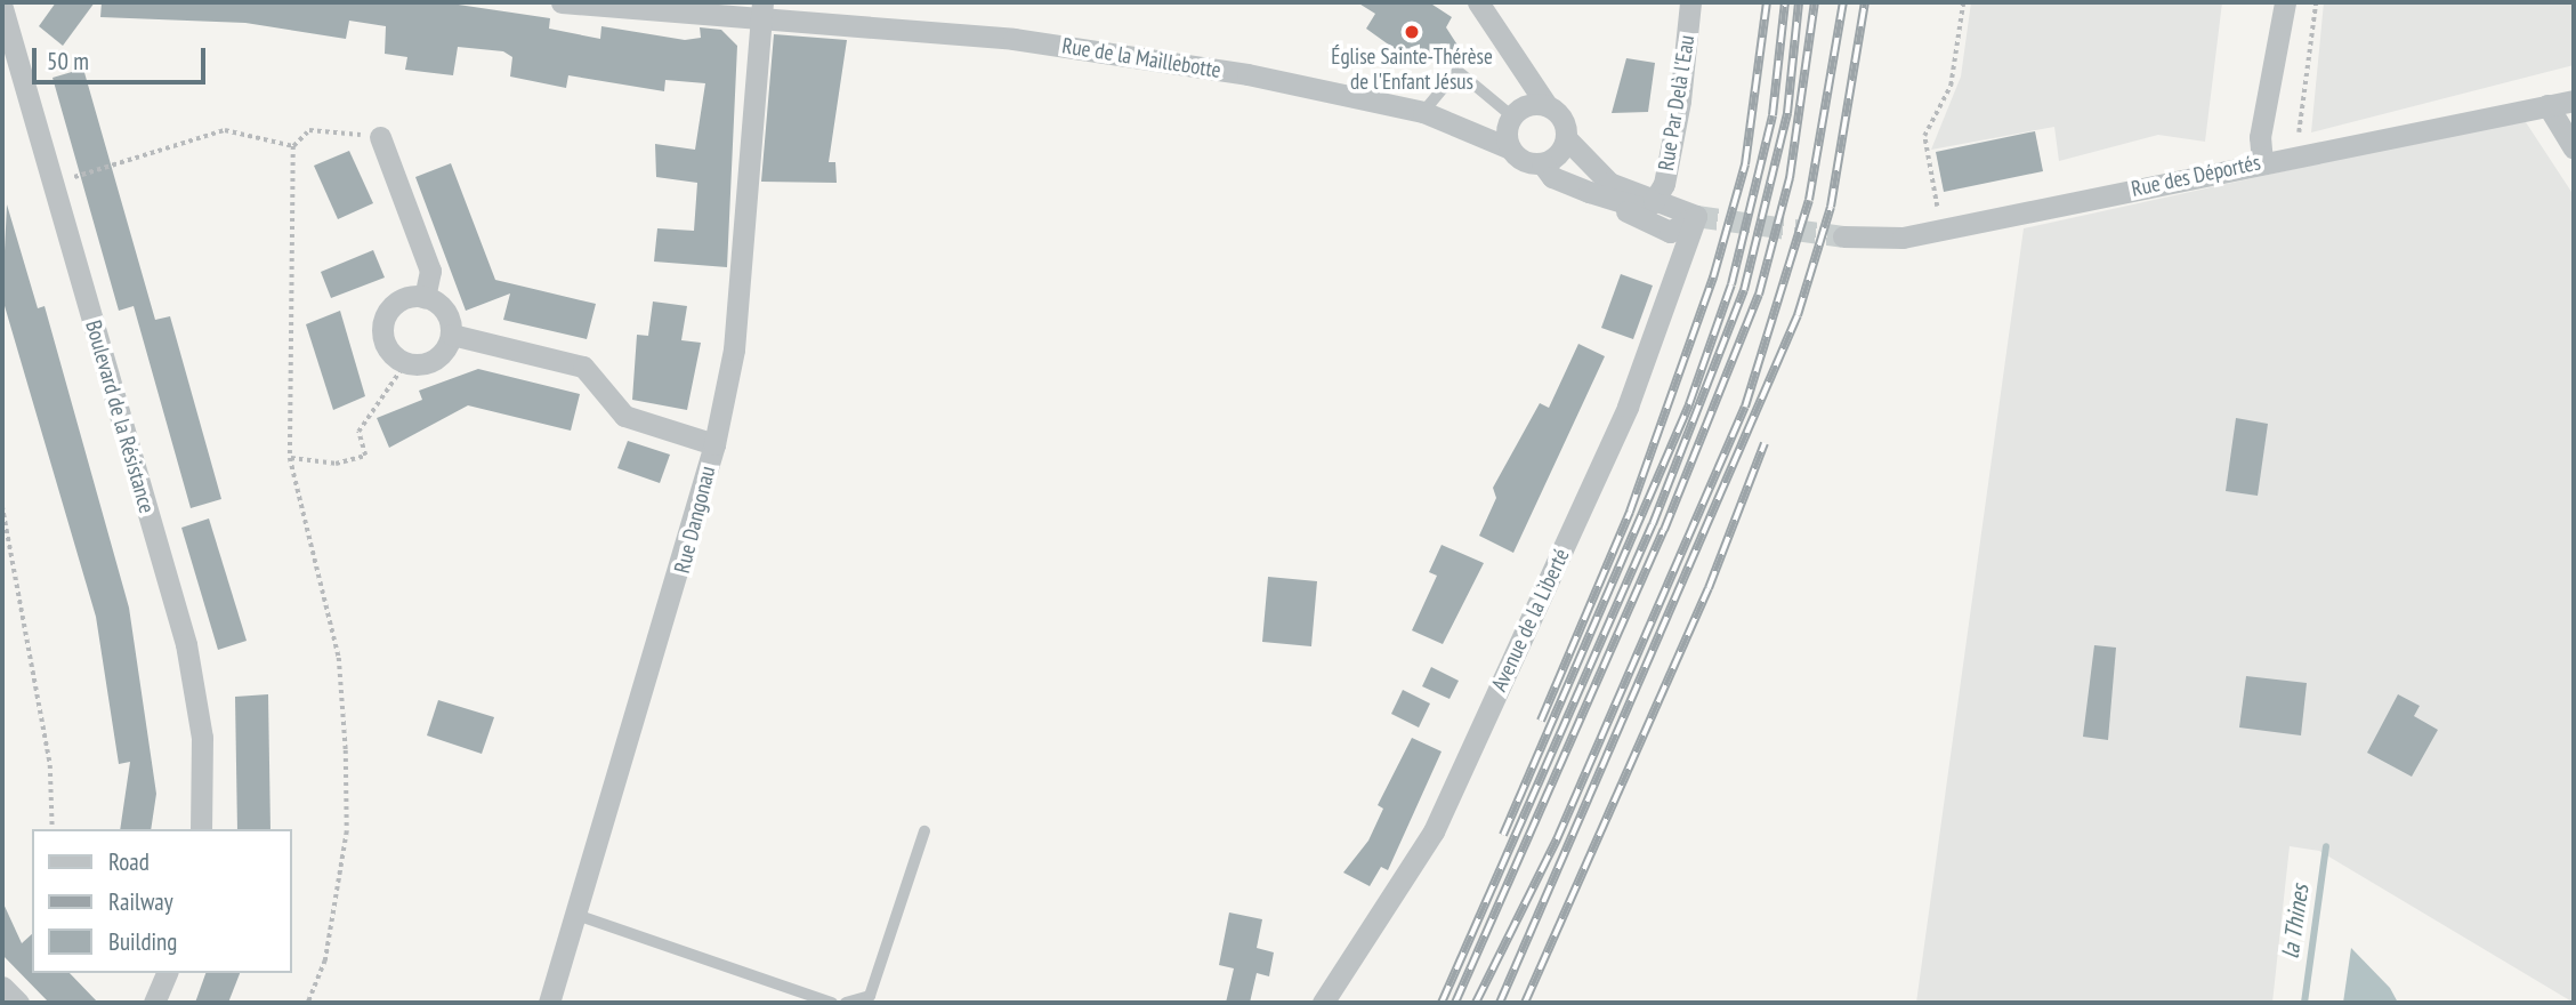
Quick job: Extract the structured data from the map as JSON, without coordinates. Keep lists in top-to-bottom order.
{
  "streets": {
    "street": [
      "Rue de la Maillebotte",
      "Rue Par Delà l'Eau",
      "Rue des Déportés",
      "Boulevard de la Résistance",
      "Rue Dangonau",
      "Avenue de la Liberté"
    ]
  },
  "crossings": [
    ["Rue de la Maillebotte", "Rue Dangonau"]
  ],
  "water": ["la Thines"],
  "places": ["Église Sainte-Thérèse de l'Enfant Jésus"],
  "legend": ["Road", "Railway", "Building"],
  "scale_bar": "50 m"
}
